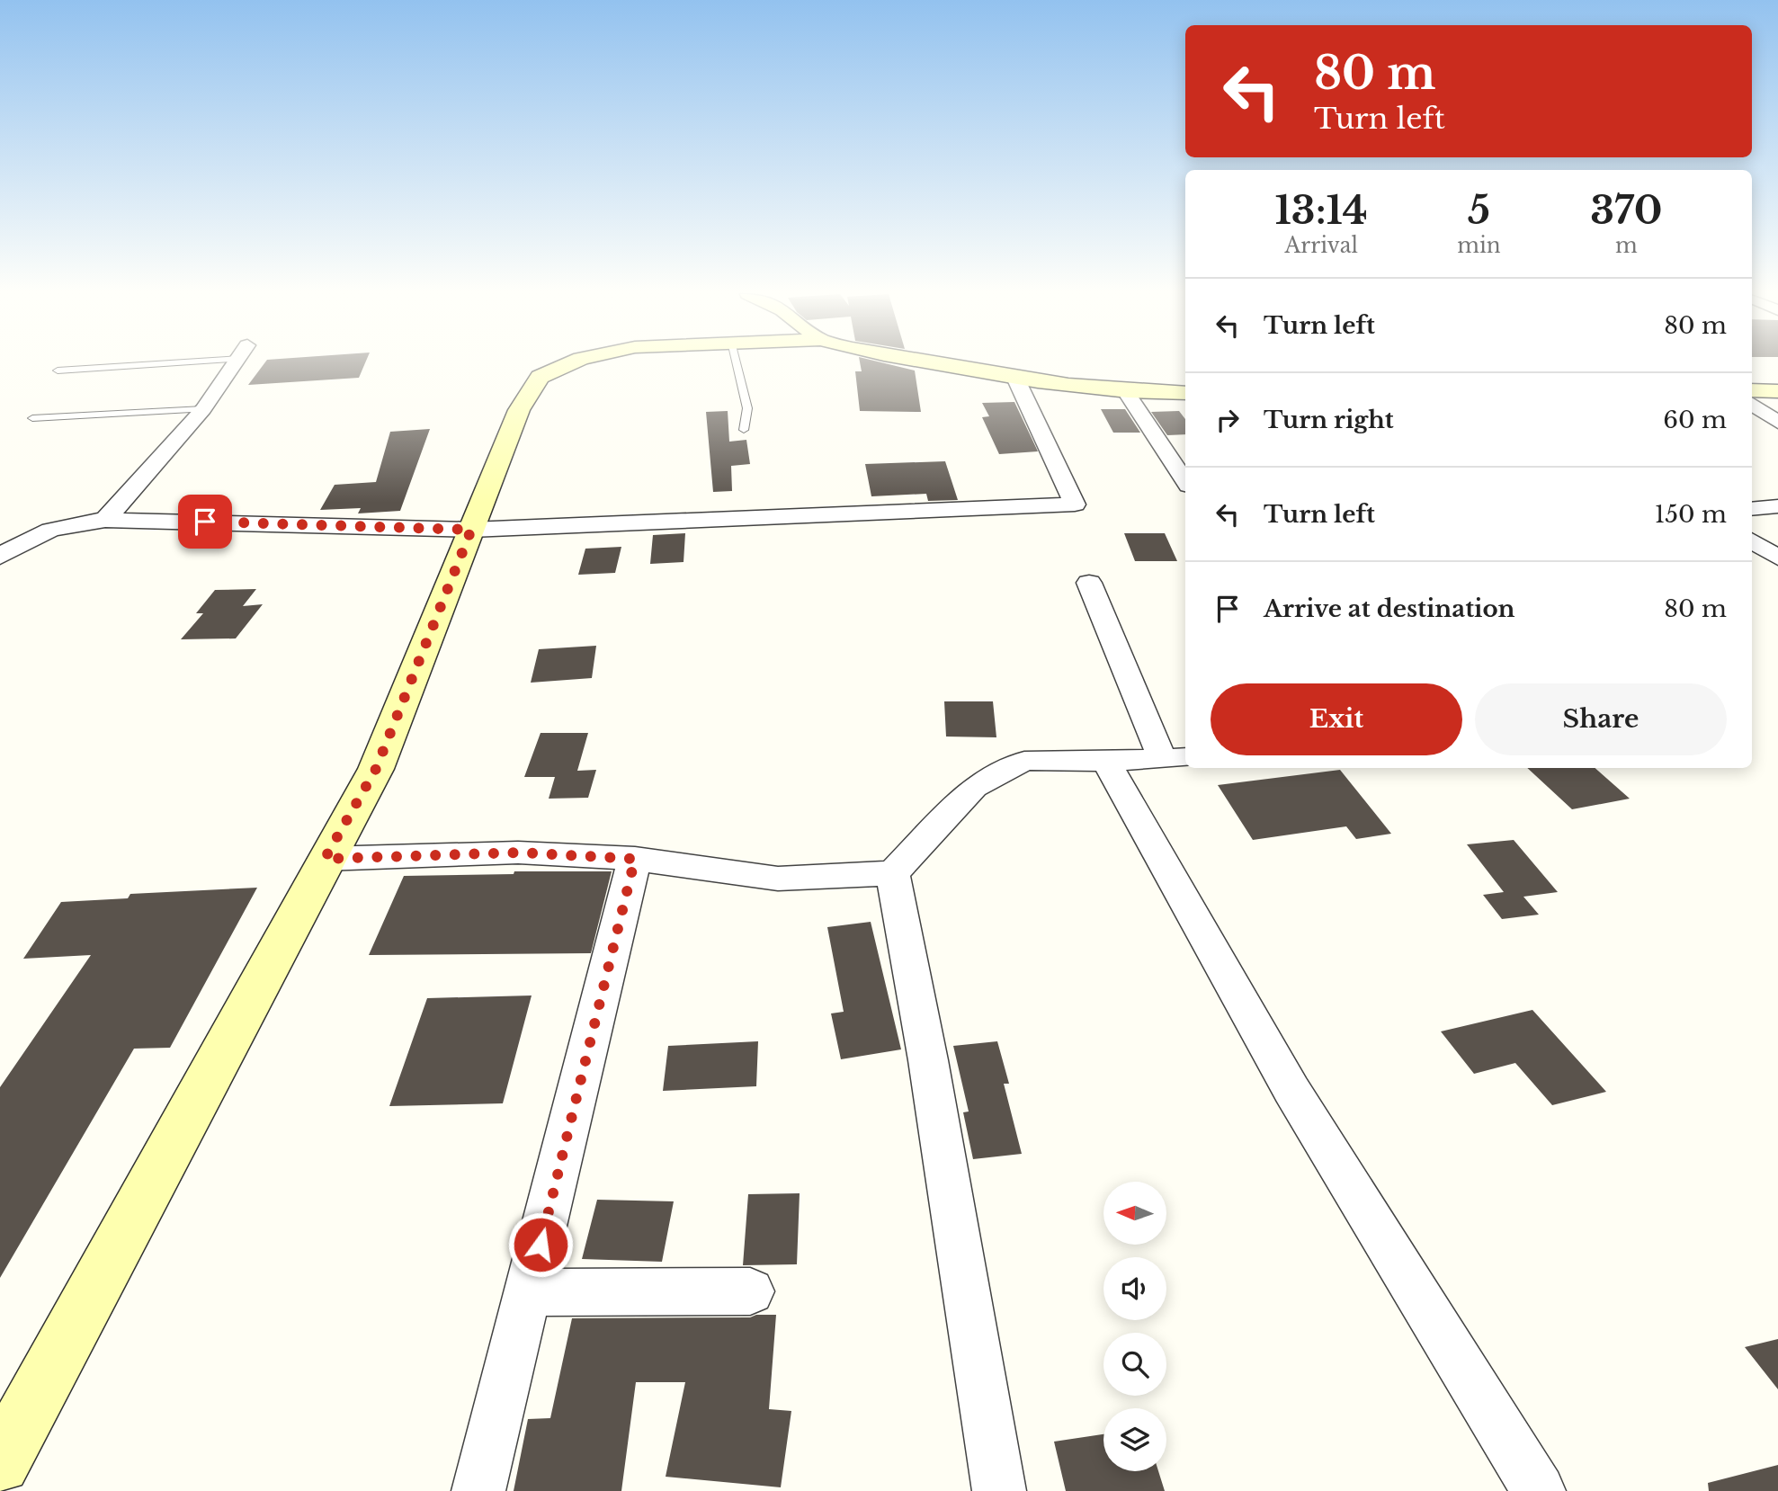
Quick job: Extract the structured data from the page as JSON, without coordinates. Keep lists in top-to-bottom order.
{
  "north": "left",
  "page": {
    "turn": ["80 m", "Turn left"],
    "eta": [
      "13:14",
      "Arrival",
      "5",
      "min",
      "370",
      "m"
    ],
    "list": [
      {
        "name": "Turn left",
        "value": "80 m"
      },
      {
        "name": "Turn right",
        "value": "60 m"
      },
      {
        "name": "Turn left",
        "value": "150 m"
      },
      {
        "name": "Arrive at destination",
        "value": "80 m"
      }
    ],
    "buttons": ["Exit", "Share"]
  }
}
